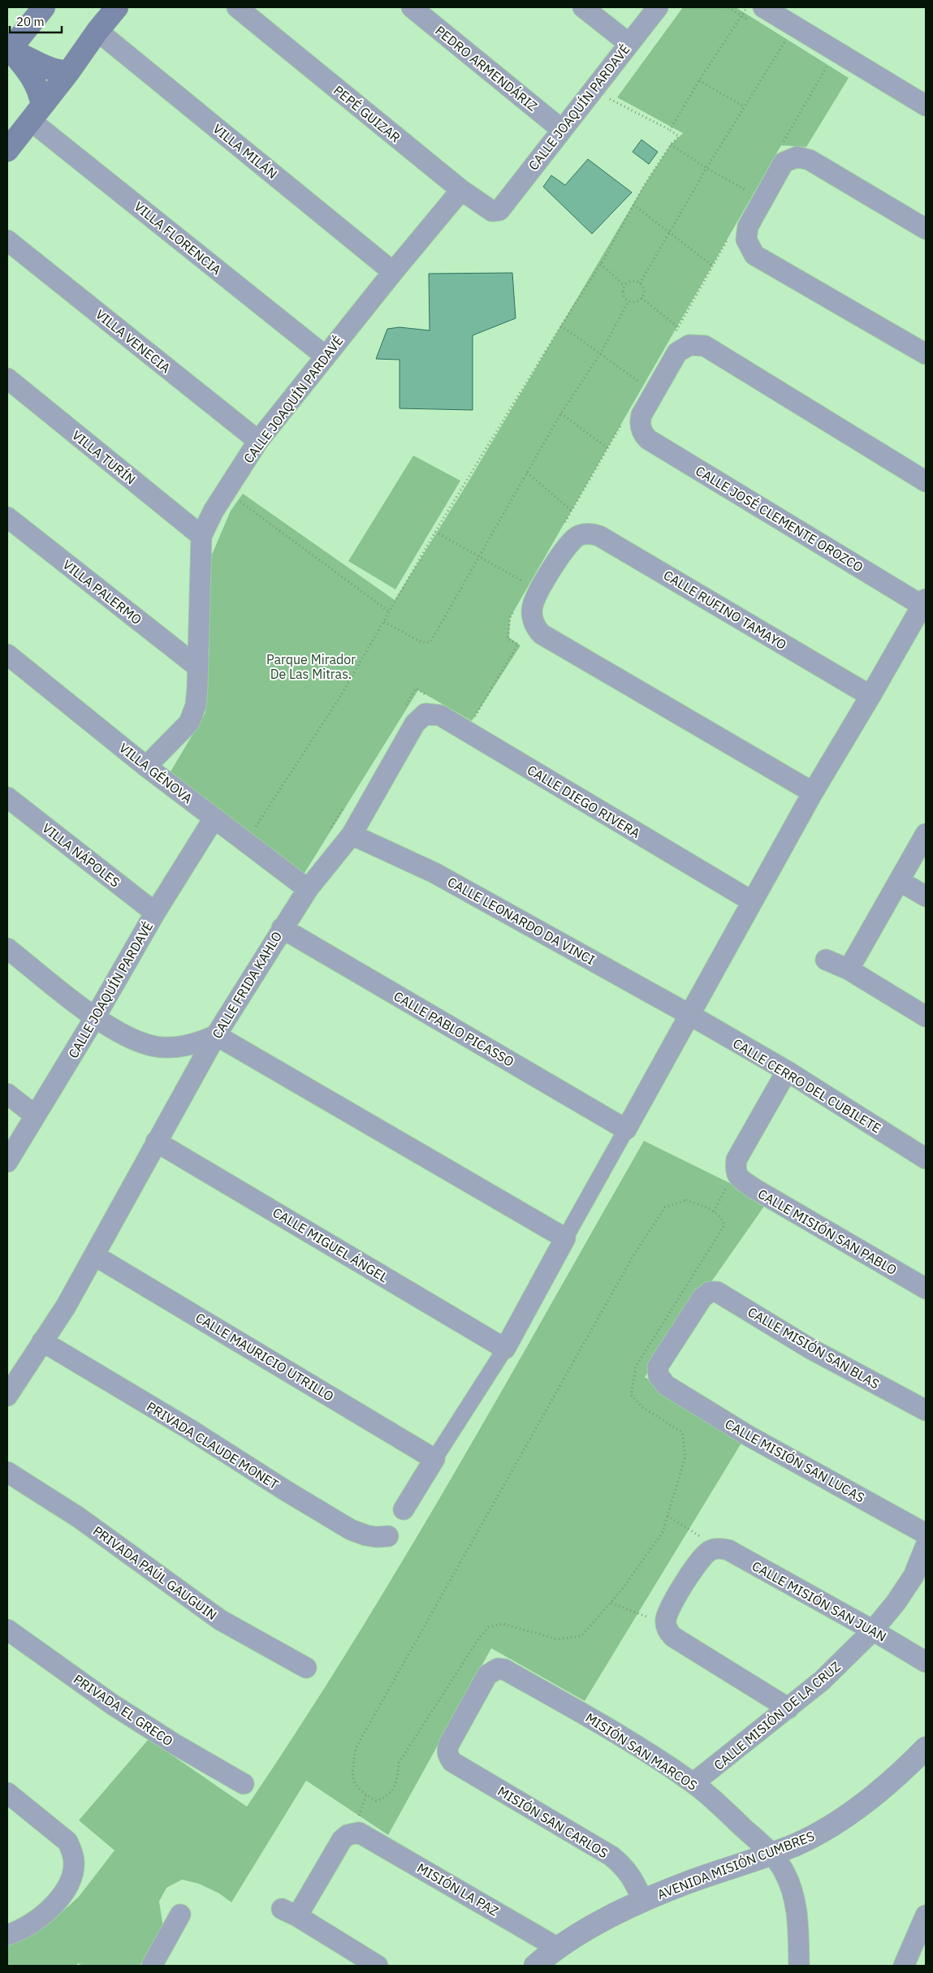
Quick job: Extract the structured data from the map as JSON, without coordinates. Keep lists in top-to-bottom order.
{
  "streets": {
    "street": [
      "PEDRO ARMENDÁRIZ",
      "CALLE JOAQUÍN PARDAVÉ",
      "PEPÉ GUIZAR",
      "VILLA MILÁN",
      "VILLA FLORENCIA",
      "VILLA VENECIA",
      "VILLA TURÍN",
      "CALLE JOSÉ CLEMENTE OROZCO",
      "VILLA PALERMO",
      "CALLE RUFINO TAMAYO",
      "VILLA GÉNOVA",
      "CALLE DIEGO RIVERA",
      "VILLA NÁPOLES",
      "CALLE LEONARDO DA VINCI",
      "CALLE FRIDA KAHLO",
      "CALLE PABLO PICASSO",
      "CALLE CERRO DEL CUBILETE",
      "CALLE MISIÓN SAN PABLO",
      "CALLE MIGUEL ÁNGEL",
      "CALLE MISIÓN SAN BLAS",
      "CALLE MAURICIO UTRILLO",
      "PRIVADA CLAUDE MONET",
      "CALLE MISIÓN SAN LUCAS",
      "PRIVADA PAÚL GAUGUIN",
      "CALLE MISIÓN SAN JUAN",
      "PRIVADA EL GRECO",
      "CALLE MISIÓN DE LA CRUZ",
      "MISIÓN SAN MARCOS",
      "MISIÓN SAN CARLOS",
      "AVENIDA MISIÓN CUMBRES",
      "MISIÓN LA PAZ"
    ]
  },
  "crossings": [
    ["PEDRO ARMENDÁRIZ", "CALLE JOAQUÍN PARDAVÉ"],
    ["CALLE JOAQUÍN PARDAVÉ", "PEPÉ GUIZAR"],
    ["CALLE JOAQUÍN PARDAVÉ", "VILLA MILÁN"],
    ["CALLE JOAQUÍN PARDAVÉ", "VILLA FLORENCIA"],
    ["CALLE JOAQUÍN PARDAVÉ", "VILLA VENECIA"],
    ["CALLE JOAQUÍN PARDAVÉ", "VILLA TURÍN"],
    ["CALLE JOAQUÍN PARDAVÉ", "VILLA PALERMO"],
    ["CALLE JOAQUÍN PARDAVÉ", "VILLA GÉNOVA"],
    ["CALLE JOAQUÍN PARDAVÉ", "VILLA NÁPOLES"],
    ["VILLA GÉNOVA", "CALLE FRIDA KAHLO"],
    ["CALLE DIEGO RIVERA", "CALLE FRIDA KAHLO"],
    ["CALLE LEONARDO DA VINCI", "CALLE FRIDA KAHLO"],
    ["CALLE LEONARDO DA VINCI", "CALLE CERRO DEL CUBILETE"],
    ["CALLE FRIDA KAHLO", "CALLE PABLO PICASSO"],
    ["CALLE FRIDA KAHLO", "CALLE MIGUEL ÁNGEL"],
    ["CALLE FRIDA KAHLO", "CALLE MAURICIO UTRILLO"],
    ["CALLE FRIDA KAHLO", "PRIVADA CLAUDE MONET"],
    ["CALLE CERRO DEL CUBILETE", "CALLE MISIÓN SAN PABLO"],
    ["CALLE MISIÓN SAN BLAS", "CALLE MISIÓN SAN LUCAS"],
    ["CALLE MISIÓN SAN JUAN", "CALLE MISIÓN DE LA CRUZ"],
    ["CALLE MISIÓN DE LA CRUZ", "MISIÓN SAN MARCOS"],
    ["MISIÓN SAN MARCOS", "MISIÓN SAN CARLOS"],
    ["MISIÓN SAN MARCOS", "AVENIDA MISIÓN CUMBRES"],
    ["MISIÓN SAN CARLOS", "AVENIDA MISIÓN CUMBRES"],
    ["AVENIDA MISIÓN CUMBRES", "MISIÓN LA PAZ"]
  ],
  "parks": ["Parque Mirador De Las Mitras."],
  "scale_bar": "20 m"
}
